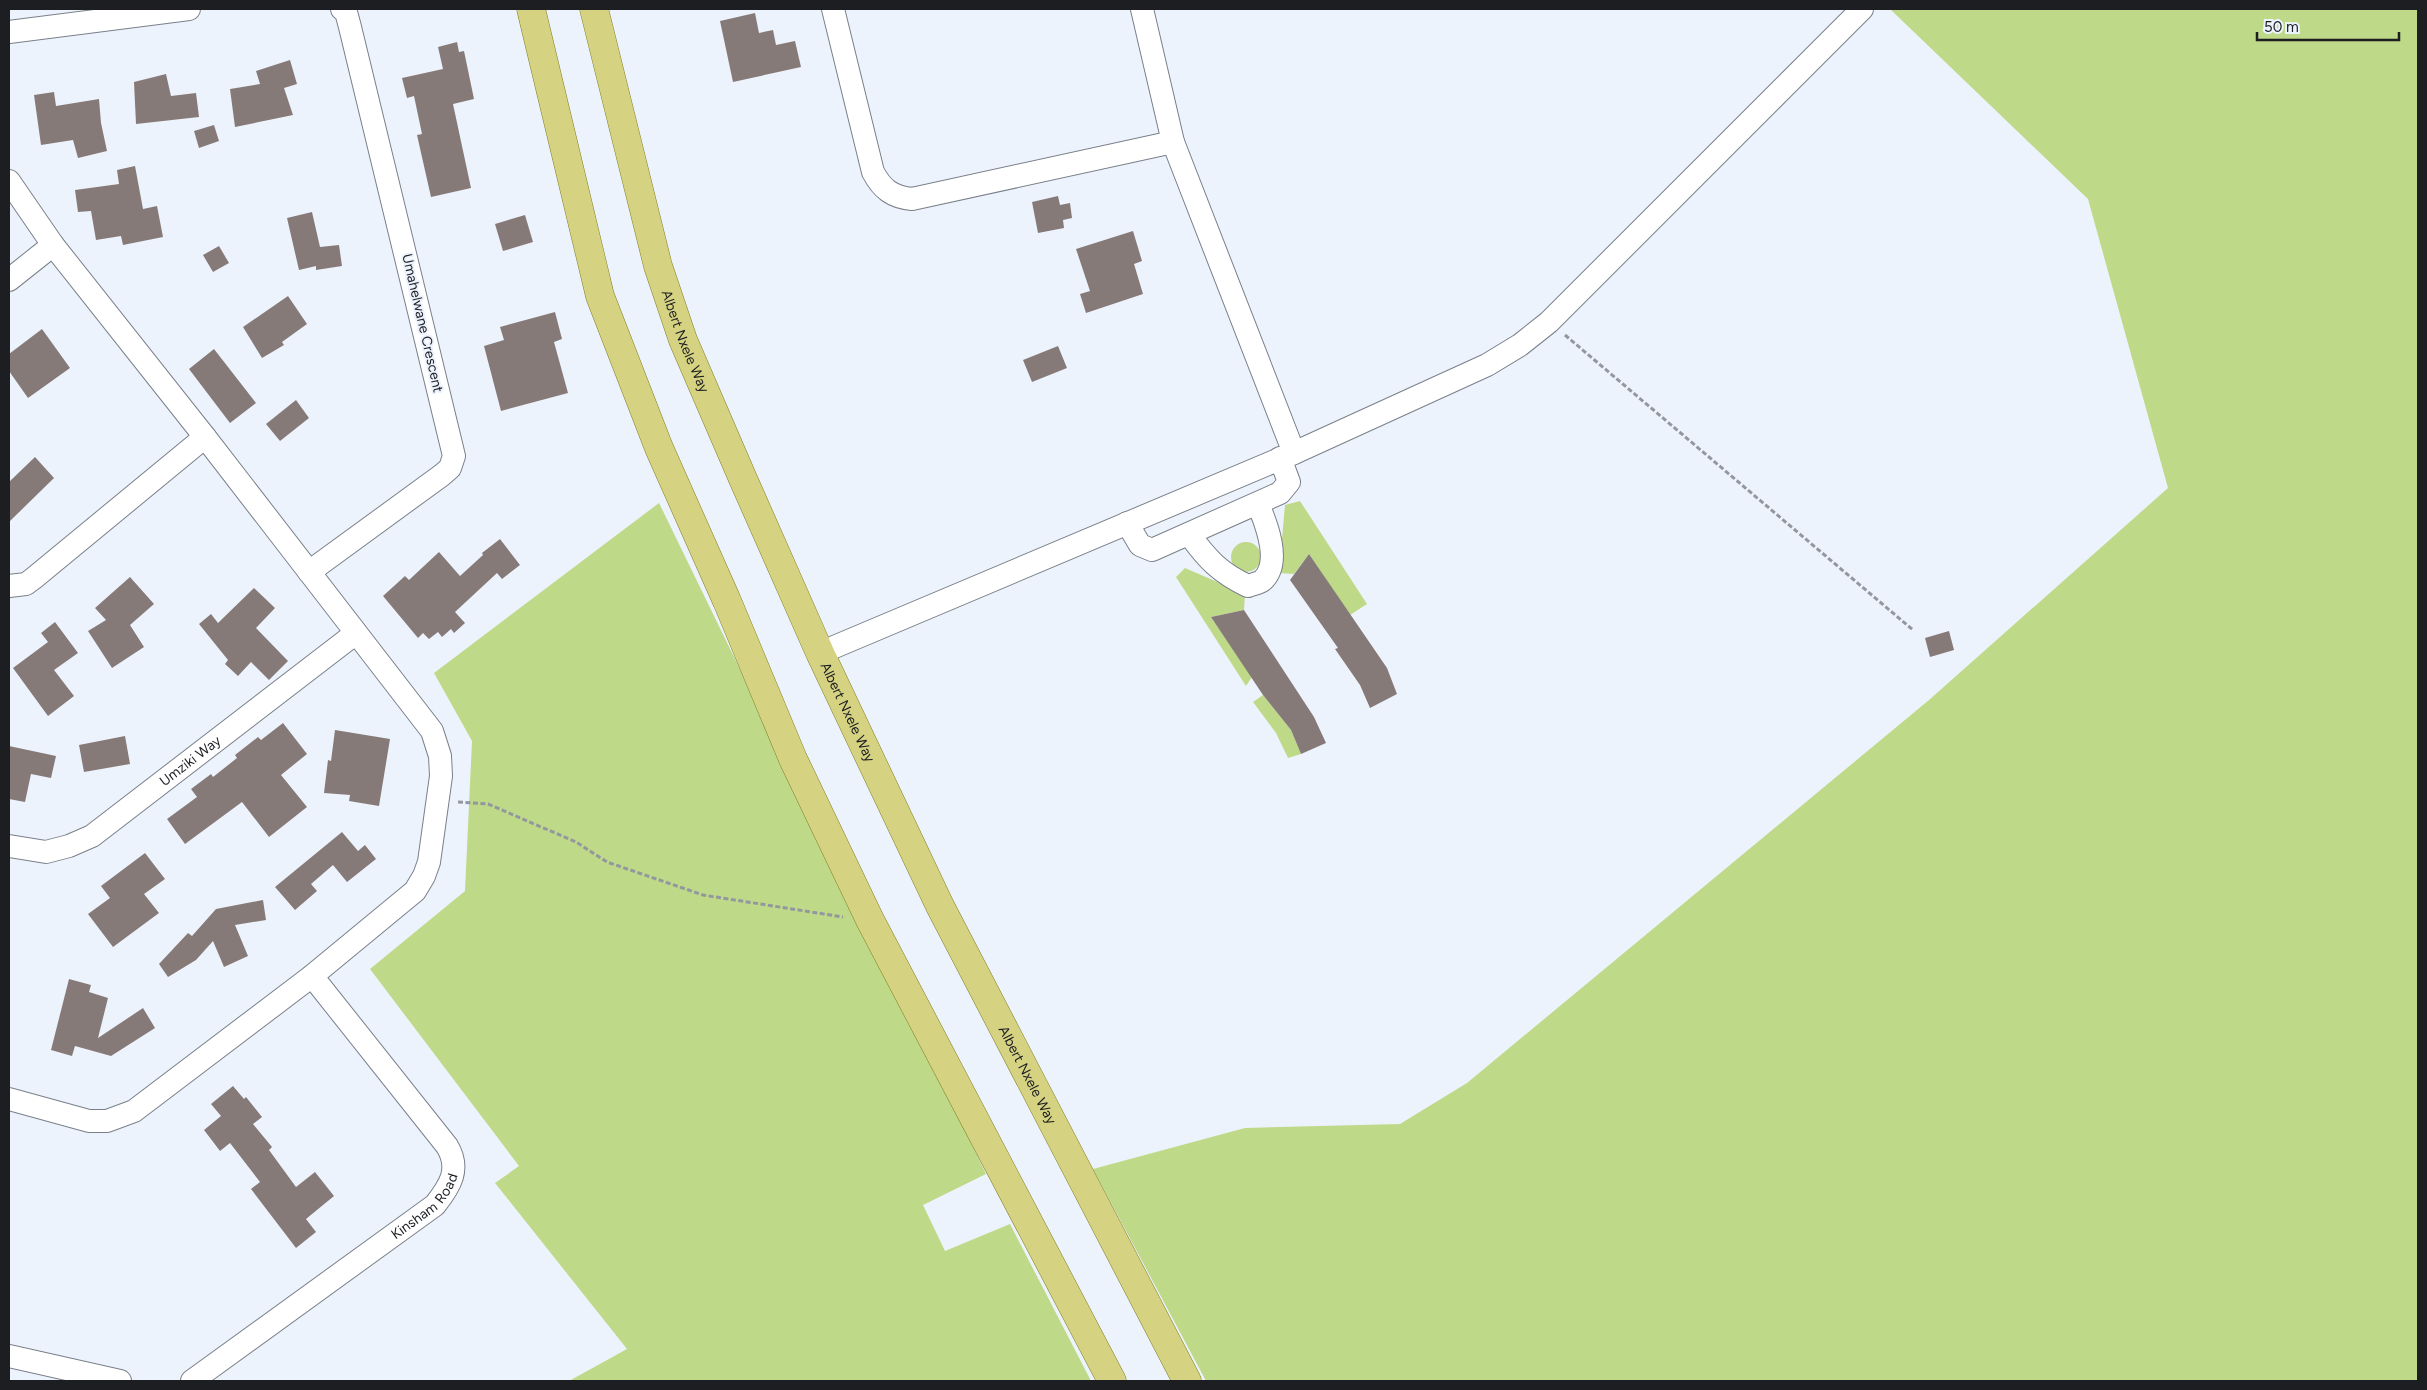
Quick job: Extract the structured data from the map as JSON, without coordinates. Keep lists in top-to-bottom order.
{
  "streets": {
    "main road": ["Albert Nxele Way"],
    "street": ["Umahelwane Crescent", "Umziki Way", "Kinsham Road"]
  },
  "scale_bar": "50 m"
}
